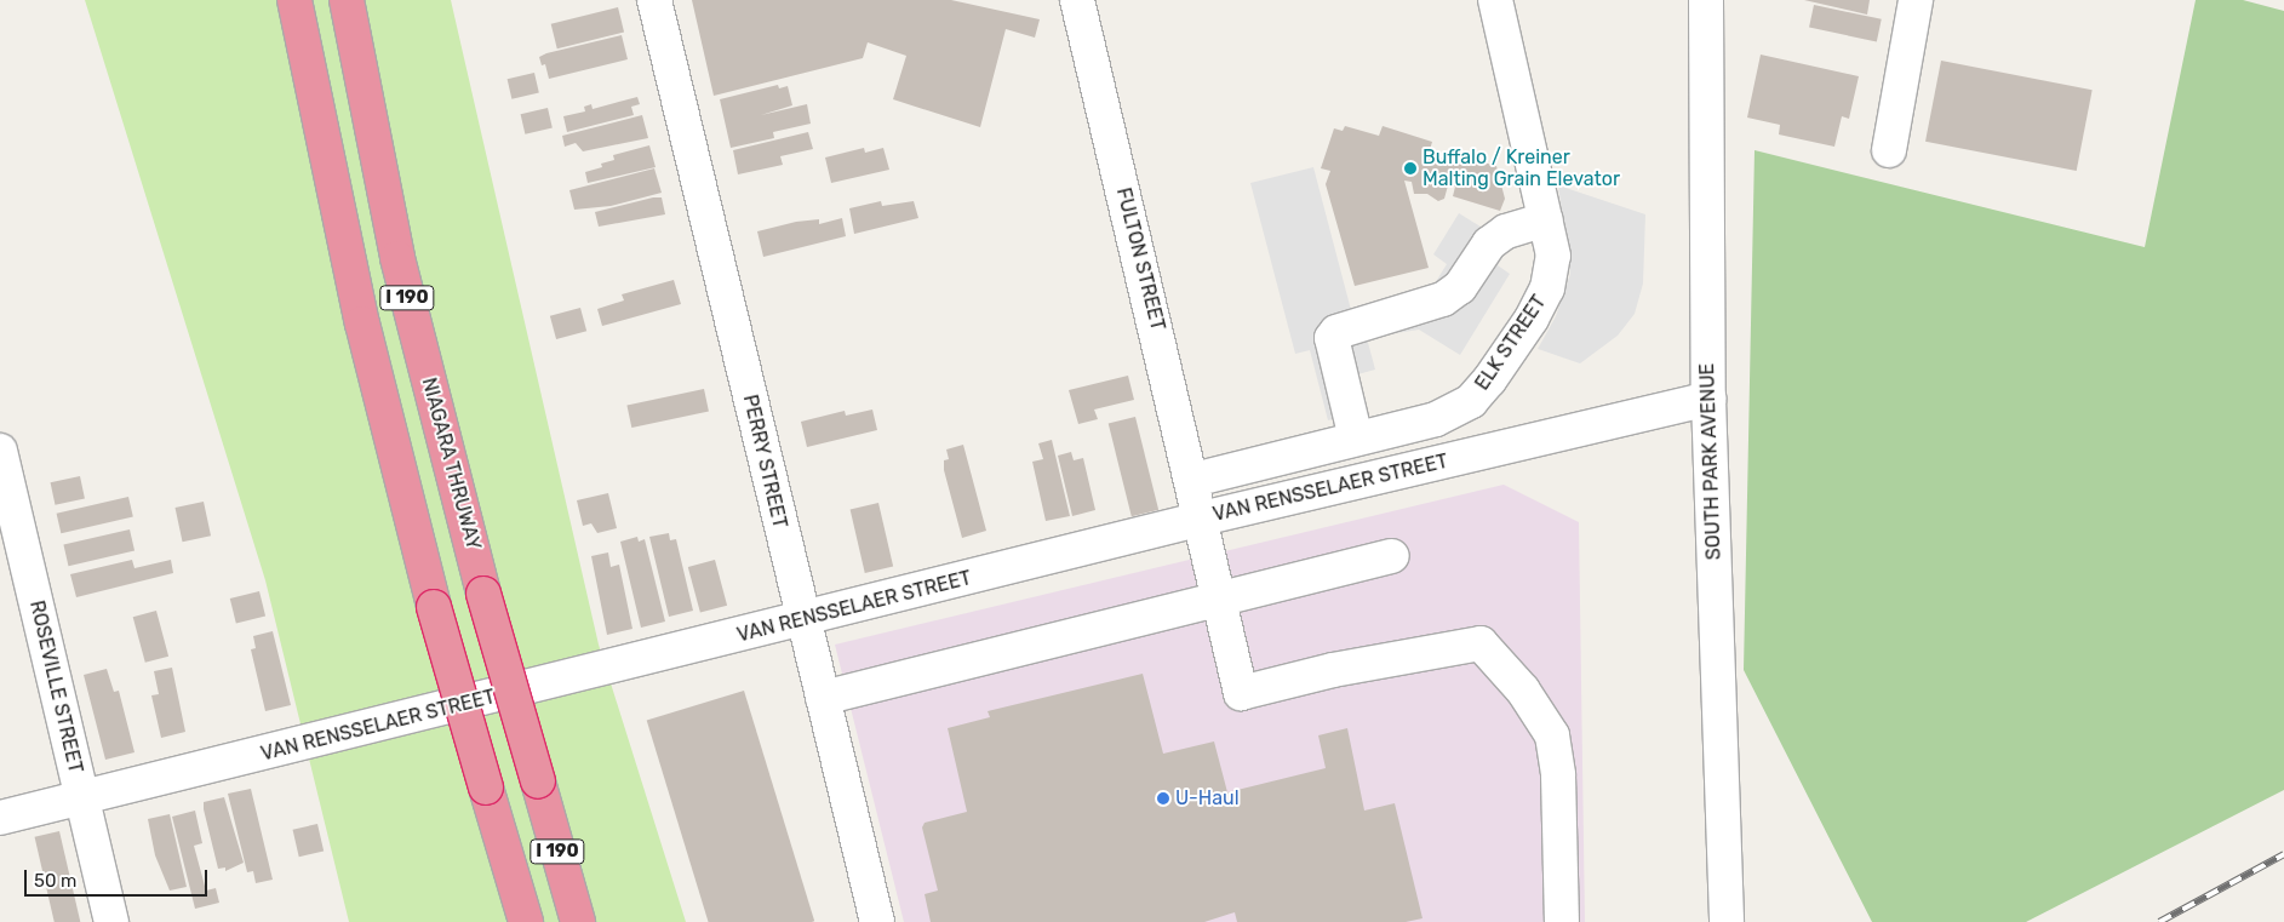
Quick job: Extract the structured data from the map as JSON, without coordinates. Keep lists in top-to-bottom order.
{
  "streets": {
    "highway": ["I 190", "NIAGARA THRUWAY"],
    "street": [
      "FULTON STREET",
      "ELK STREET",
      "PERRY STREET",
      "SOUTH PARK AVENUE",
      "VAN RENSSELAER STREET",
      "ROSEVILLE STREET"
    ]
  },
  "crossings": [
    ["FULTON STREET", "ELK STREET"],
    ["FULTON STREET", "VAN RENSSELAER STREET"],
    ["PERRY STREET", "VAN RENSSELAER STREET"],
    ["SOUTH PARK AVENUE", "VAN RENSSELAER STREET"],
    ["VAN RENSSELAER STREET", "ROSEVILLE STREET"]
  ],
  "places": ["Buffalo / Kreiner Malting Grain Elevator", "U-Haul"],
  "scale_bar": "50 m"
}
